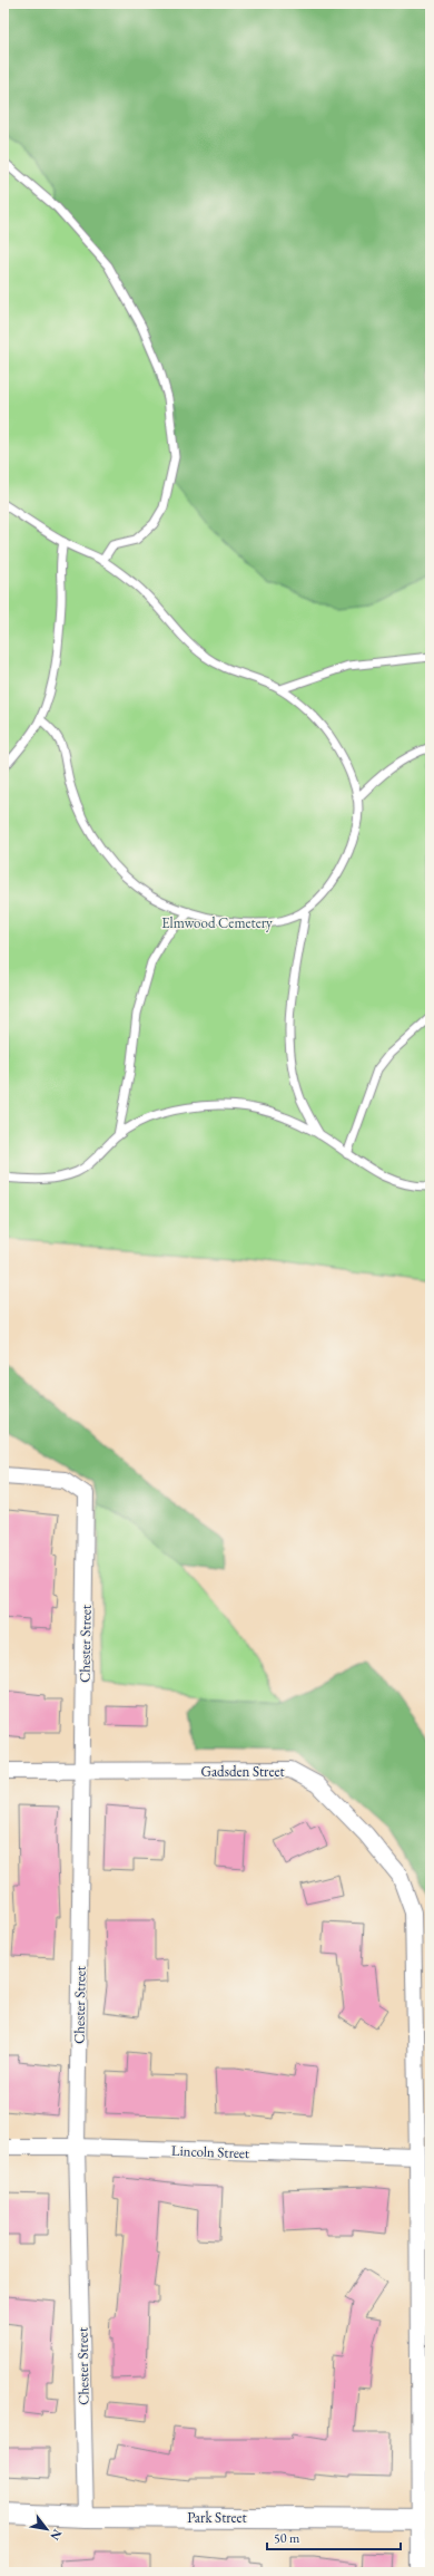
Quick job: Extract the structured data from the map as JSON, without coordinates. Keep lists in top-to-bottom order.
{
  "streets": {
    "street": [
      "Chester Street",
      "Gadsden Street",
      "Lincoln Street",
      "Park Street"
    ]
  },
  "crossings": [
    ["Chester Street", "Gadsden Street"],
    ["Chester Street", "Lincoln Street"],
    ["Chester Street", "Park Street"],
    ["Gadsden Street", "Lincoln Street"],
    ["Gadsden Street", "Park Street"]
  ],
  "parks": ["Elmwood Cemetery"],
  "scale_bar": "50 m",
  "north": "bottom right"
}
